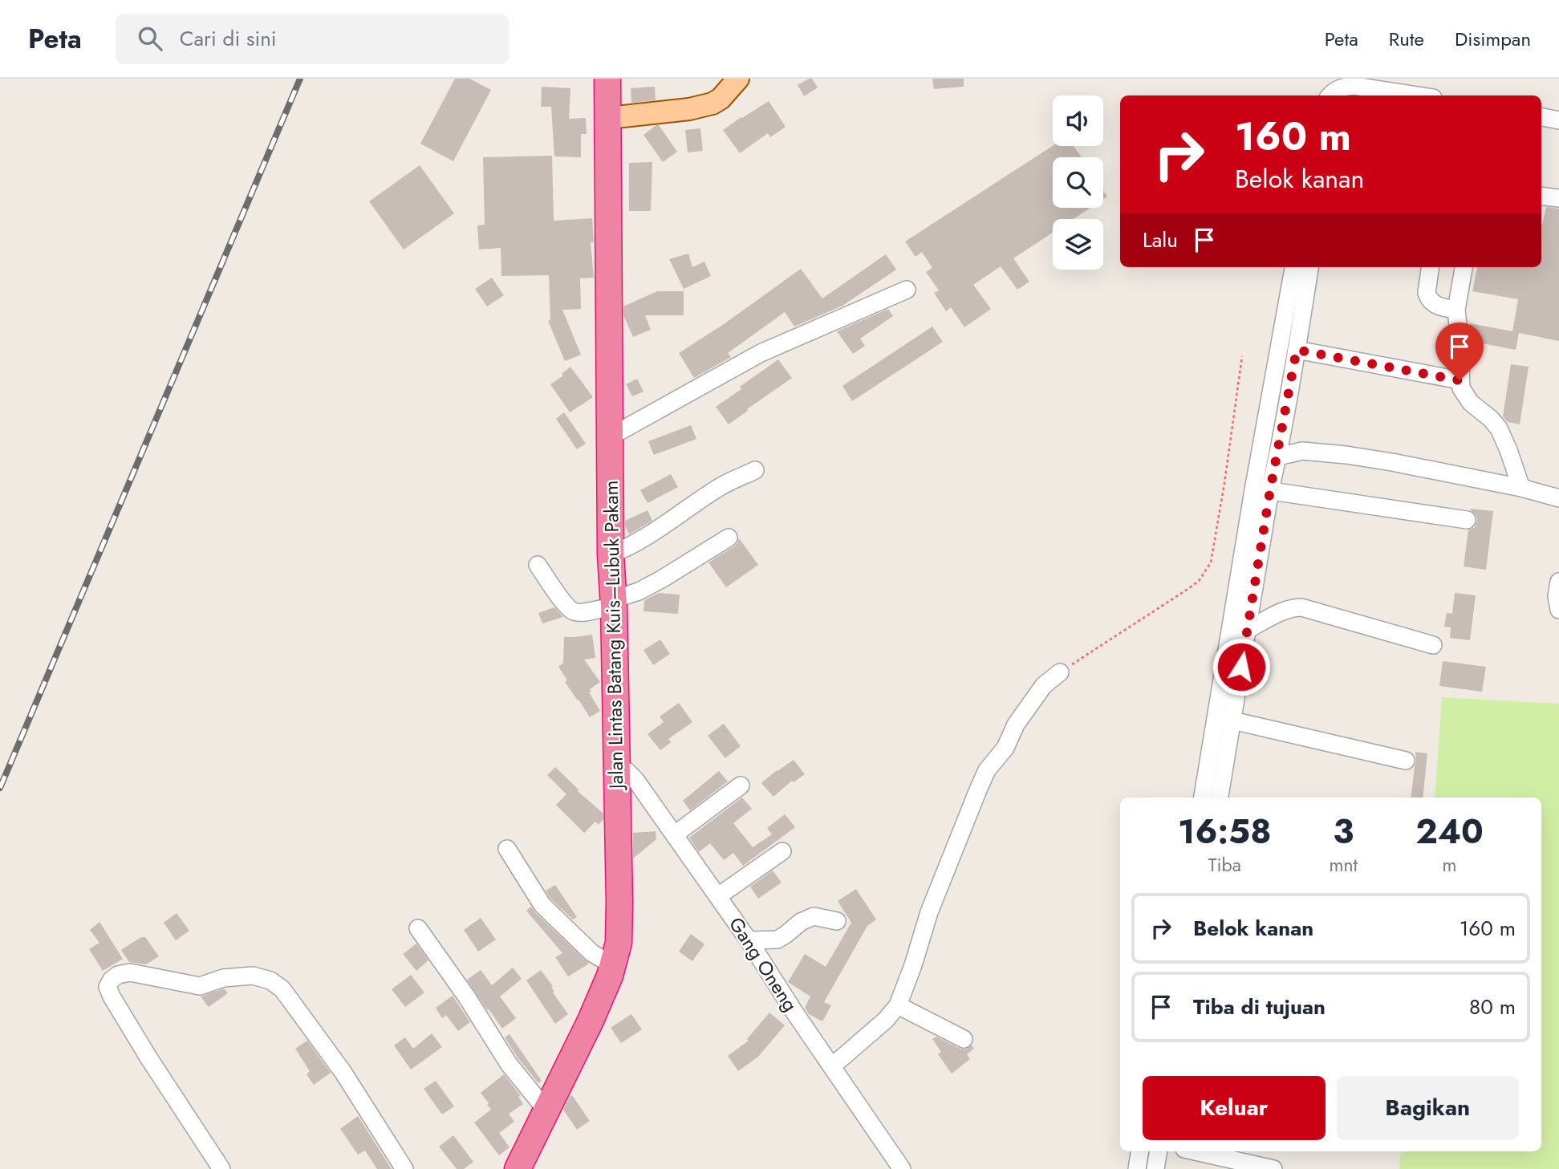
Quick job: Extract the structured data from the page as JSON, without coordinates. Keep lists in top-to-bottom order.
{
  "streets": {
    "highway": ["Jalan Lintas Batang Kuis–Lubuk Pakam"],
    "street": ["Gang Oneng"]
  },
  "crossings": [
    ["Jalan Lintas Batang Kuis–Lubuk Pakam", "Gang Oneng"]
  ],
  "page": {
    "header": "Peta",
    "search": "Cari di sini",
    "nav": ["Peta", "Rute", "Disimpan"],
    "turn": ["160 m", "Belok kanan"],
    "then": "Lalu",
    "eta": [
      "16:58",
      "Tiba",
      "3",
      "mnt",
      "240",
      "m"
    ],
    "list": [
      {
        "name": "Belok kanan",
        "value": "160 m"
      },
      {
        "name": "Tiba di tujuan",
        "value": "80 m"
      }
    ],
    "buttons": ["Keluar", "Bagikan"]
  }
}
